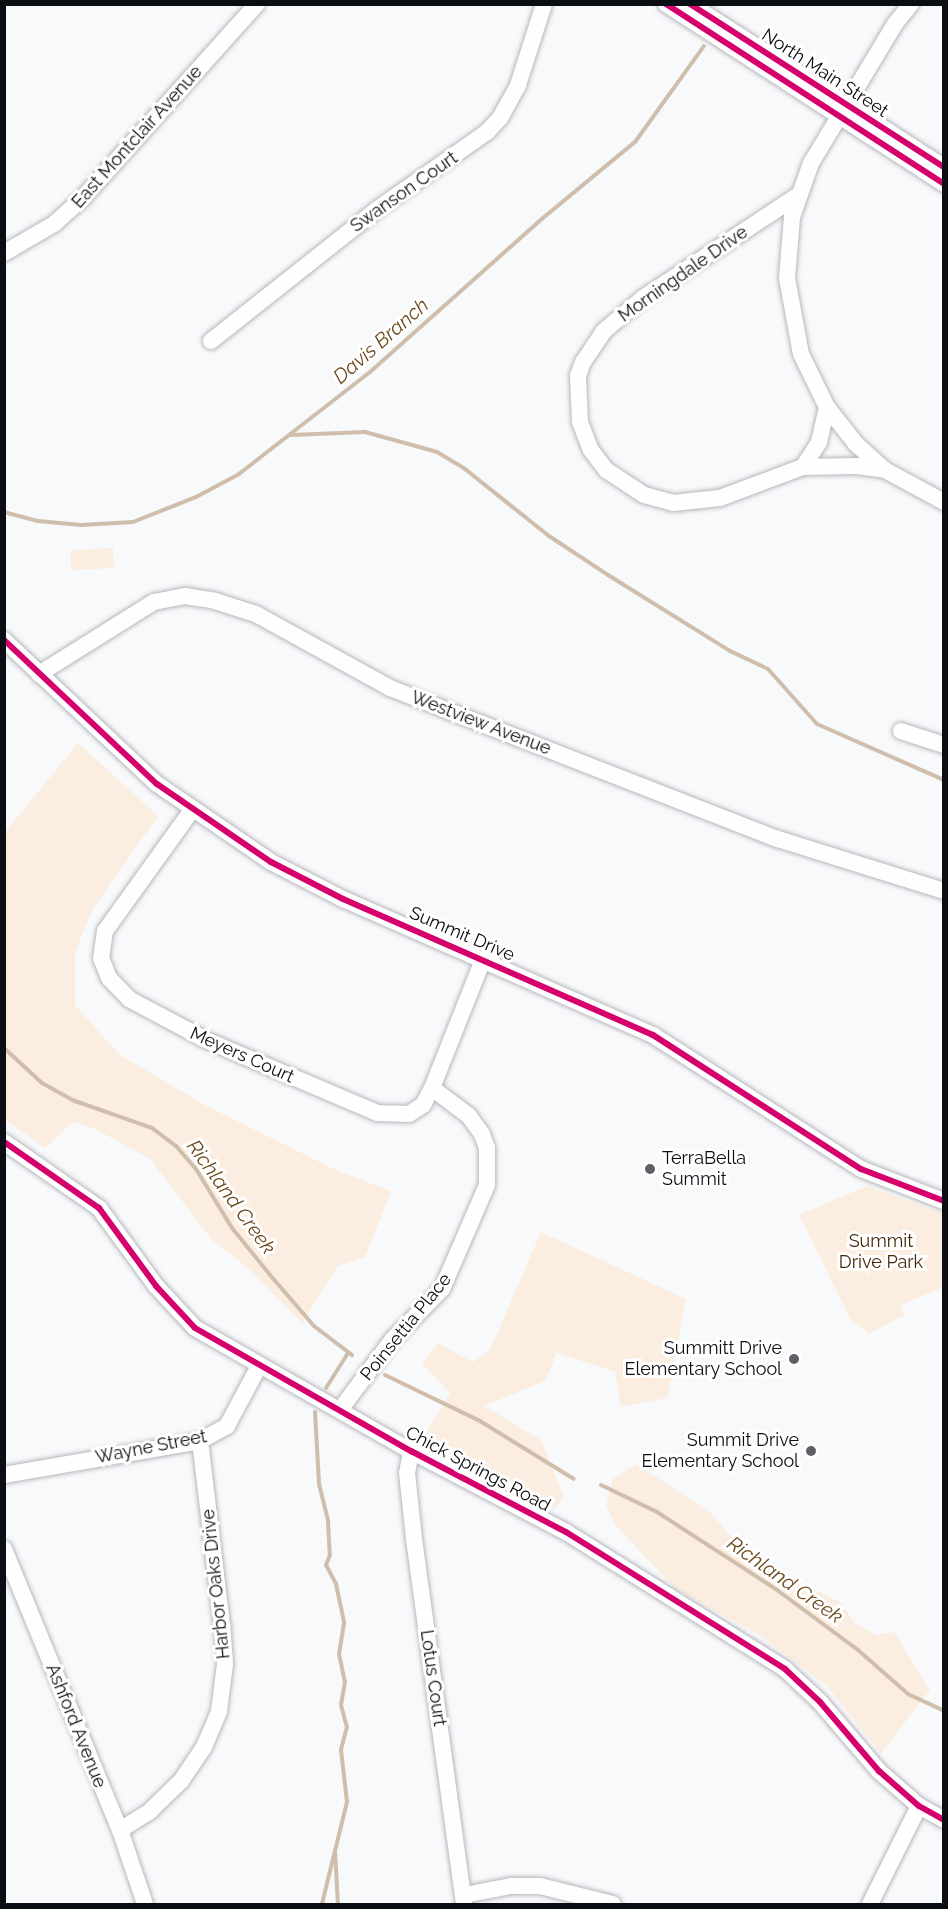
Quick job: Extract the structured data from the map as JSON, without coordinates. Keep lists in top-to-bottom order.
{
  "streets": {
    "street": [
      "North Main Street",
      "East Montclair Avenue",
      "Swanson Court",
      "Morningdale Drive",
      "Westview Avenue",
      "Summit Drive",
      "Meyers Court",
      "Poinsettia Place",
      "Wayne Street",
      "Chick Springs Road",
      "Harbor Oaks Drive",
      "Lotus Court",
      "Ashford Avenue"
    ]
  },
  "crossings": [
    ["Westview Avenue", "Summit Drive"],
    ["Summit Drive", "Meyers Court"],
    ["Meyers Court", "Poinsettia Place"],
    ["Poinsettia Place", "Chick Springs Road"],
    ["Wayne Street", "Chick Springs Road"],
    ["Wayne Street", "Harbor Oaks Drive"],
    ["Chick Springs Road", "Lotus Court"],
    ["Harbor Oaks Drive", "Ashford Avenue"]
  ],
  "water": ["Davis Branch", "Richland Creek"],
  "parks": ["Summit Drive Park"],
  "places": ["TerraBella Summit", "Summitt Drive Elementary School", "Summit Drive Elementary School"]
}
